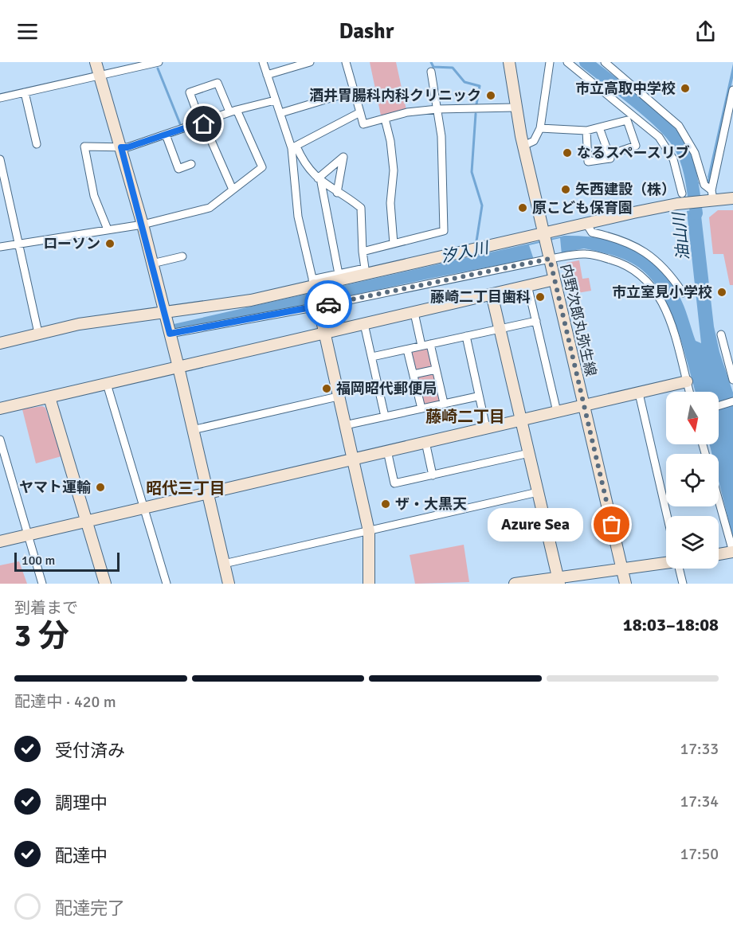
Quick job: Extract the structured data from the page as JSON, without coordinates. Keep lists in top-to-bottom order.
{
  "streets": {
    "street": ["内野次郎丸弥生線"]
  },
  "districts": ["藤崎二丁目", "昭代三丁目"],
  "water": ["油山川", "汐入川"],
  "places": [
    "市立高取中学校",
    "酒井胃腸科内科クリニック",
    "なるスペースリブ",
    "矢西建設（株）",
    "原こども保育園",
    "ローソン",
    "市立室見小学校",
    "藤崎二丁目歯科",
    "福岡昭代郵便局",
    "ヤマト運輸",
    "ザ・大黒天",
    "Azure Sea"
  ],
  "scale_bar": "100 m",
  "north": "bottom",
  "page": {
    "header": "Dashr",
    "bubble": "Azure Sea",
    "scale": "100 m",
    "heading": ["3 分", "到着まで", "18:03–18:08"],
    "bar": "配達中 · 420 m",
    "list": [
      ["受付済み", "17:33"],
      ["調理中", "17:34"],
      ["配達中", "17:50"],
      "配達完了"
    ]
  }
}
